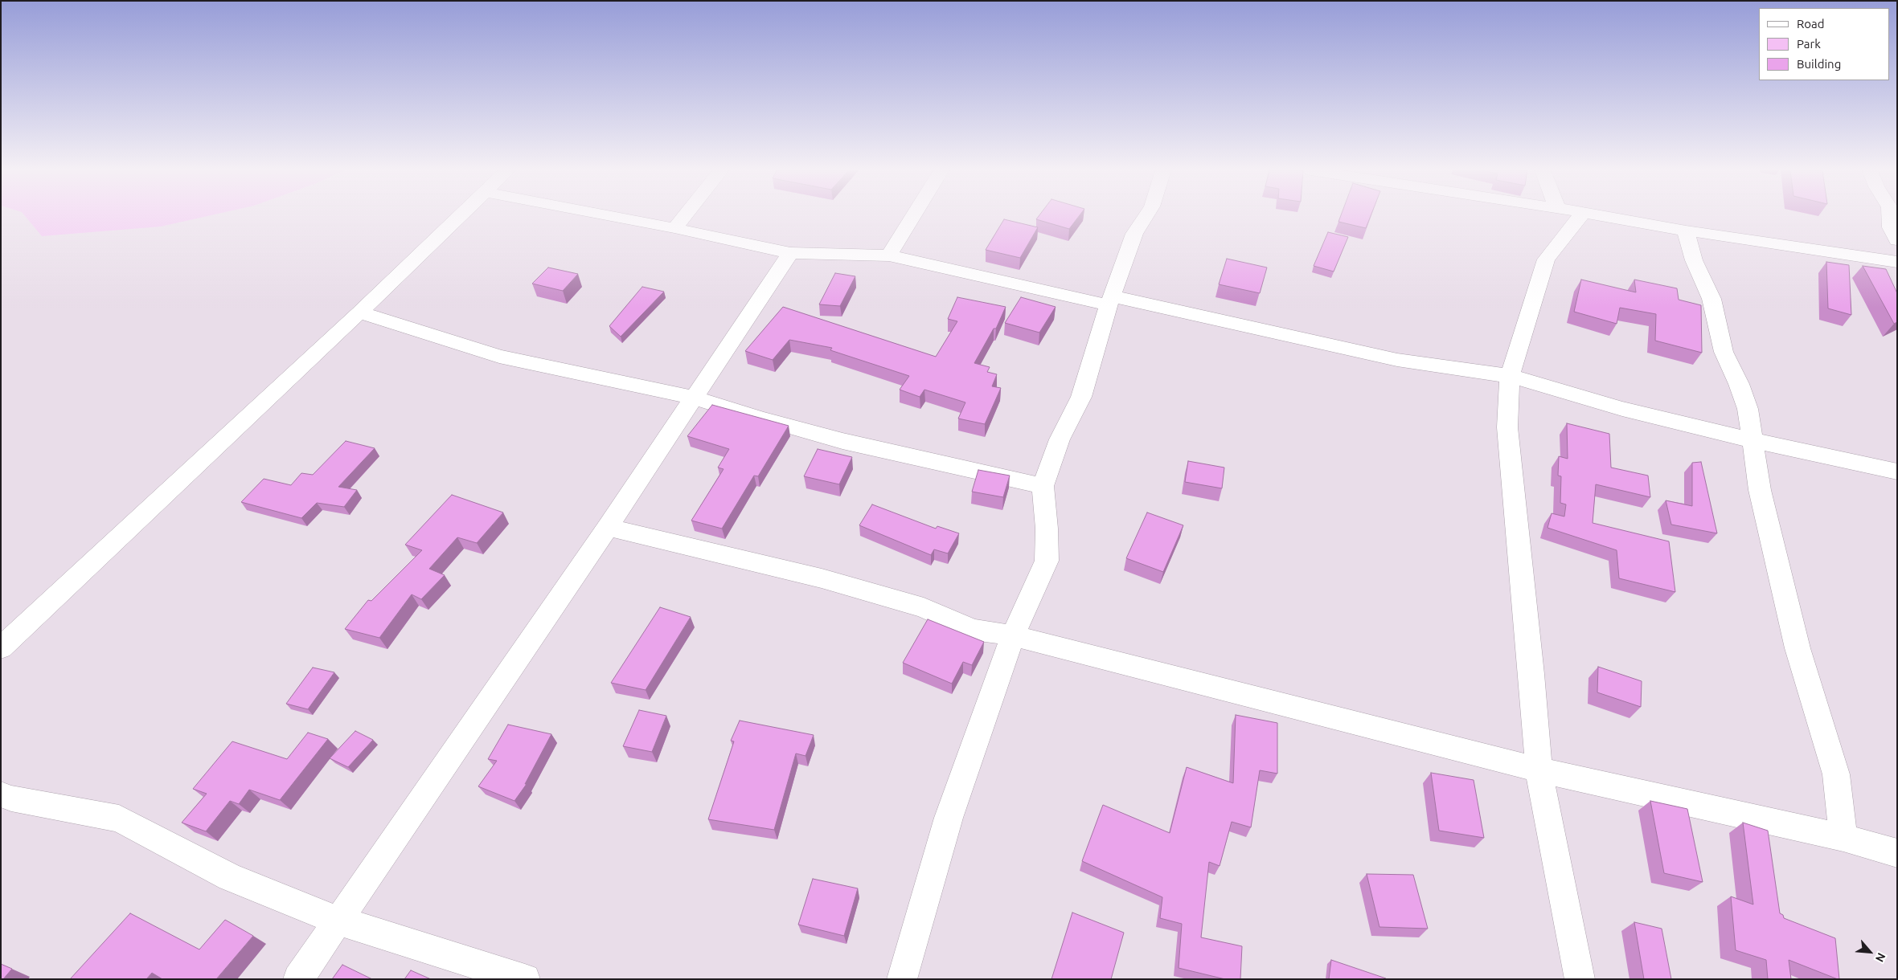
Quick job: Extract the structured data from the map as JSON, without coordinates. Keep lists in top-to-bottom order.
{
  "legend": ["Road", "Park", "Building"],
  "north": "bottom right"
}
